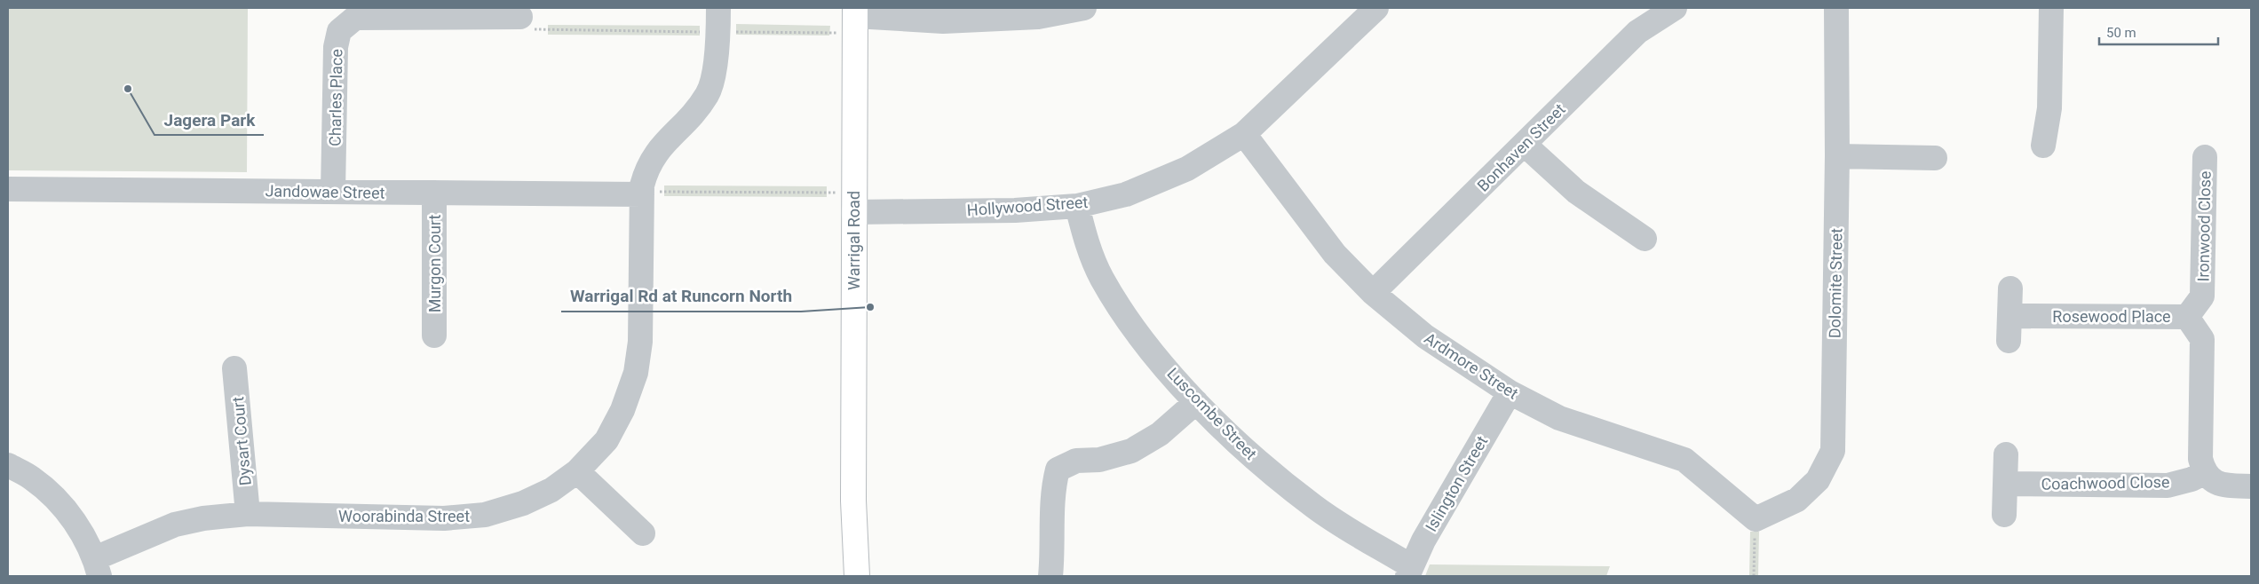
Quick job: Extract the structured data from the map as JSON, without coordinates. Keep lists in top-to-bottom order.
{
  "streets": {
    "main road": ["Warrigal Road"],
    "street": [
      "Charles Place",
      "Bonhaven Street",
      "Jandowae Street",
      "Hollywood Street",
      "Ironwood Close",
      "Murgon Court",
      "Dolomite Street",
      "Rosewood Place",
      "Ardmore Street",
      "Luscombe Street",
      "Dysart Court",
      "Coachwood Close",
      "Islington Street",
      "Woorabinda Street"
    ]
  },
  "crossings": [
    ["Charles Place", "Jandowae Street"],
    ["Bonhaven Street", "Ardmore Street"],
    ["Jandowae Street", "Murgon Court"],
    ["Jandowae Street", "Woorabinda Street"],
    ["Hollywood Street", "Warrigal Road"],
    ["Hollywood Street", "Ardmore Street"],
    ["Hollywood Street", "Luscombe Street"],
    ["Ironwood Close", "Rosewood Place"],
    ["Dolomite Street", "Ardmore Street"],
    ["Rosewood Place", "Coachwood Close"],
    ["Ardmore Street", "Islington Street"],
    ["Luscombe Street", "Islington Street"],
    ["Dysart Court", "Woorabinda Street"]
  ],
  "places": ["Jagera Park", "Warrigal Rd at Runcorn North"],
  "scale_bar": "50 m"
}
